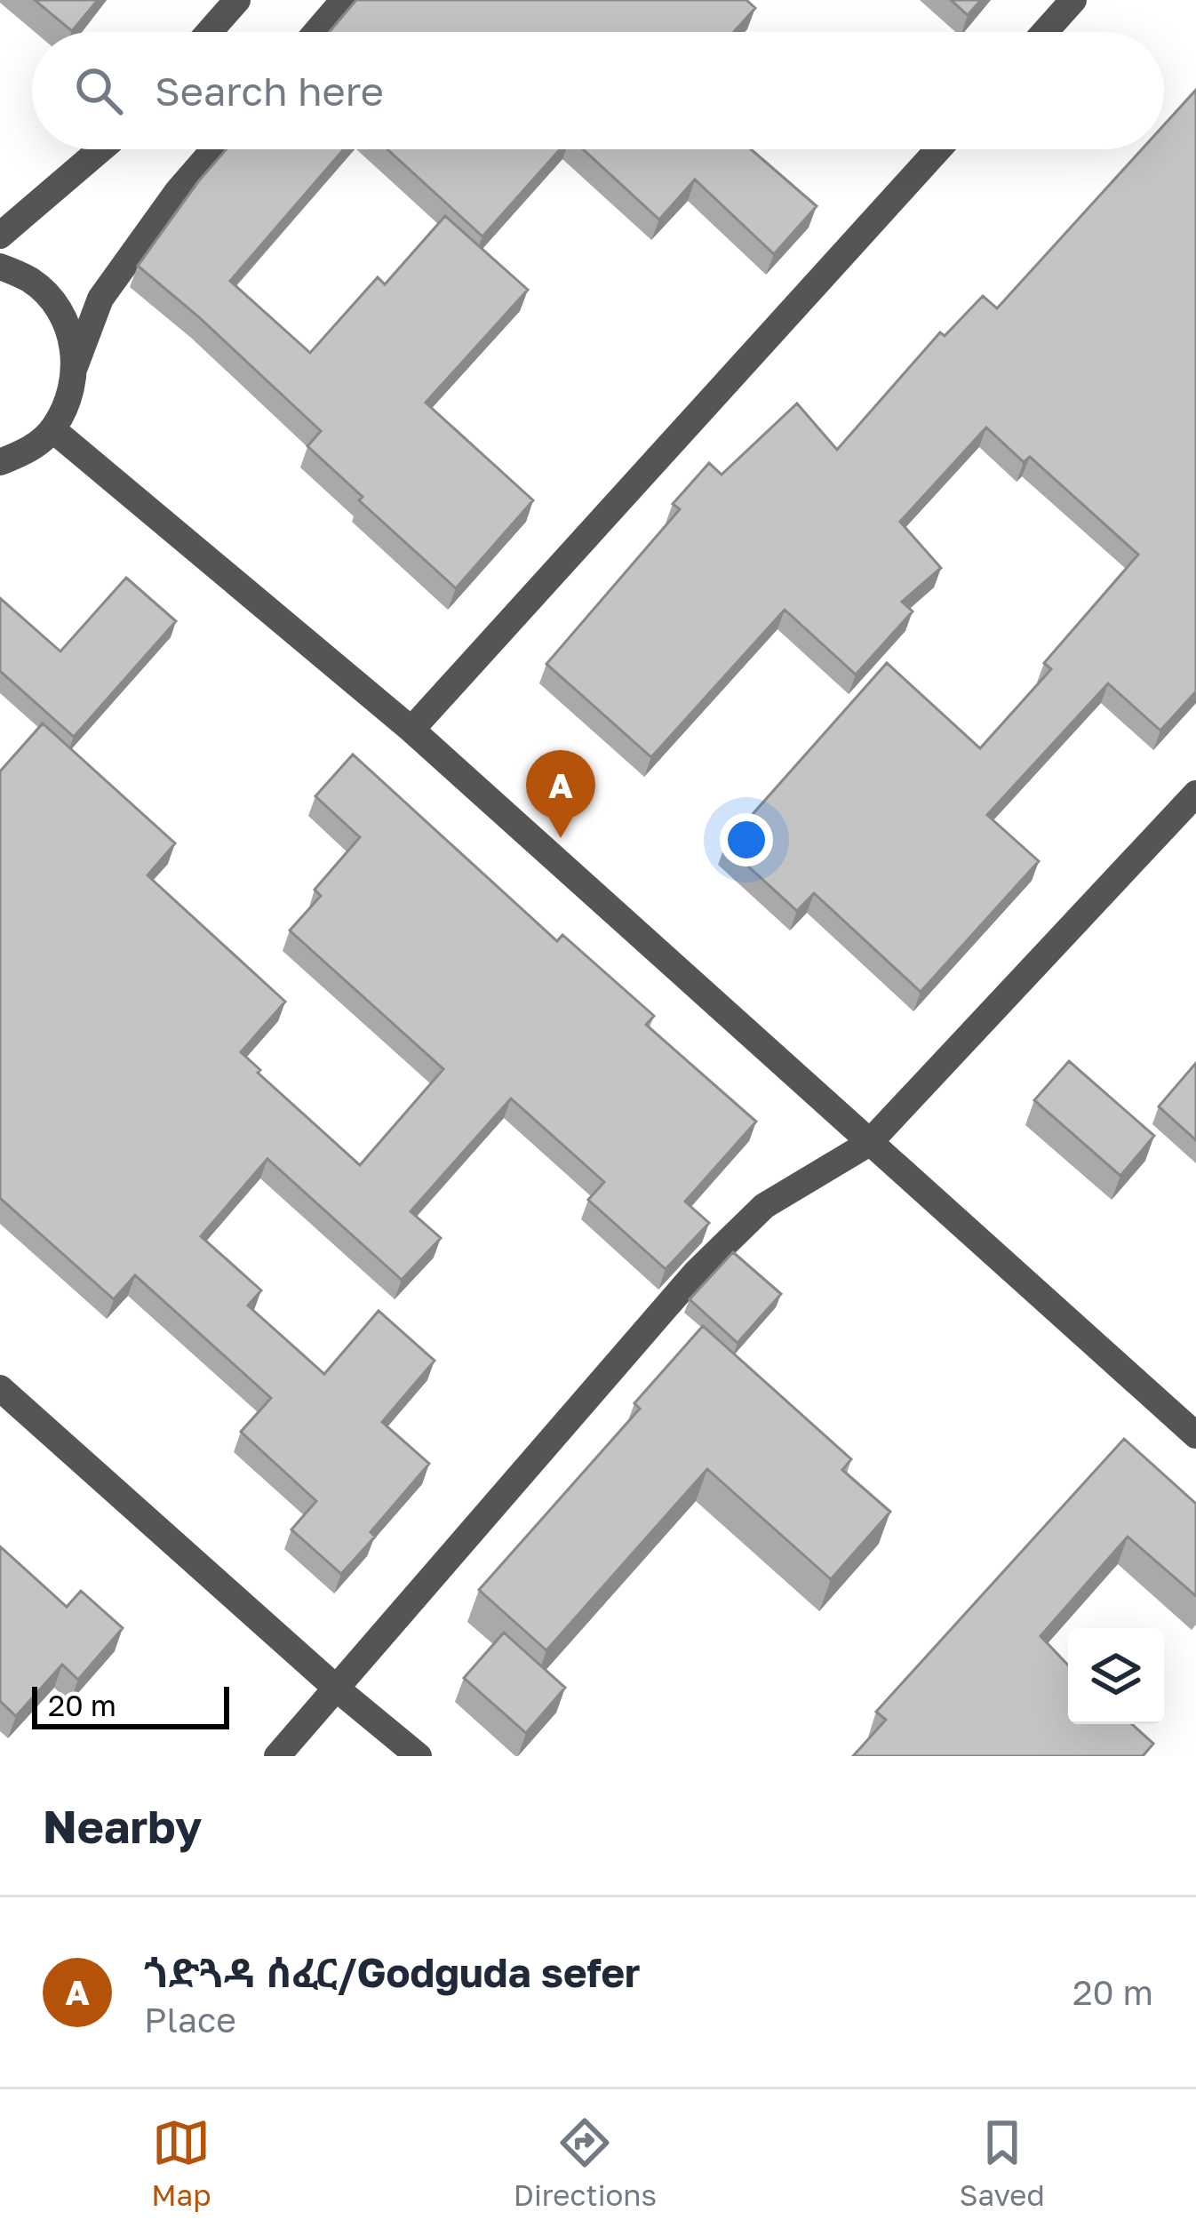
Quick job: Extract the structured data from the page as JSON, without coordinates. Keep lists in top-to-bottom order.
{
  "scale_bar": "20 m",
  "page": {
    "search": "Search here",
    "pins": "A",
    "scale": "20 m",
    "heading": "Nearby",
    "list": [
      {
        "mark": "A",
        "name": "ጎድጓዳ ሰፈር/Godguda sefer",
        "note": "Place",
        "value": "20 m"
      }
    ],
    "nav": ["Map", "Directions", "Saved"]
  }
}
